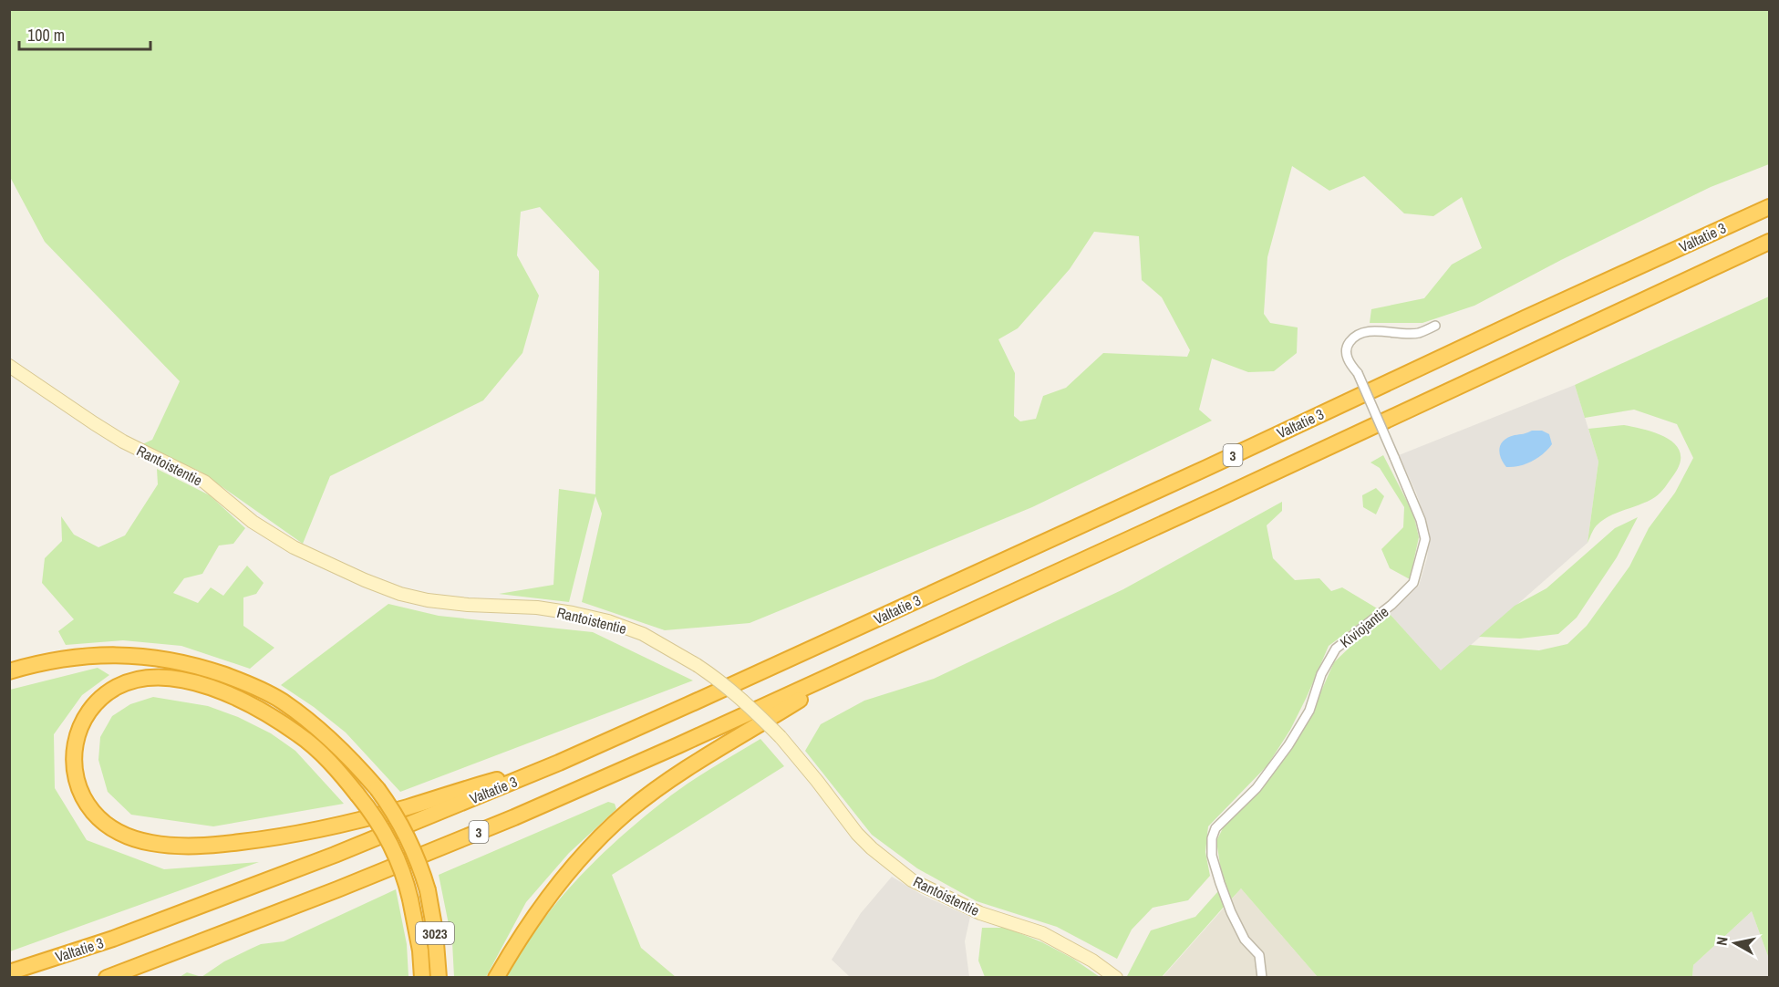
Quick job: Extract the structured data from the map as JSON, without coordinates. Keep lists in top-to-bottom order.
{
  "streets": {
    "highway": ["Valtatie 3", "3", "3023"],
    "street": ["Rantoistentie", "Kiviojantie"]
  },
  "crossings": [
    ["Valtatie 3", "3023"]
  ],
  "scale_bar": "100 m",
  "north": "left"
}
